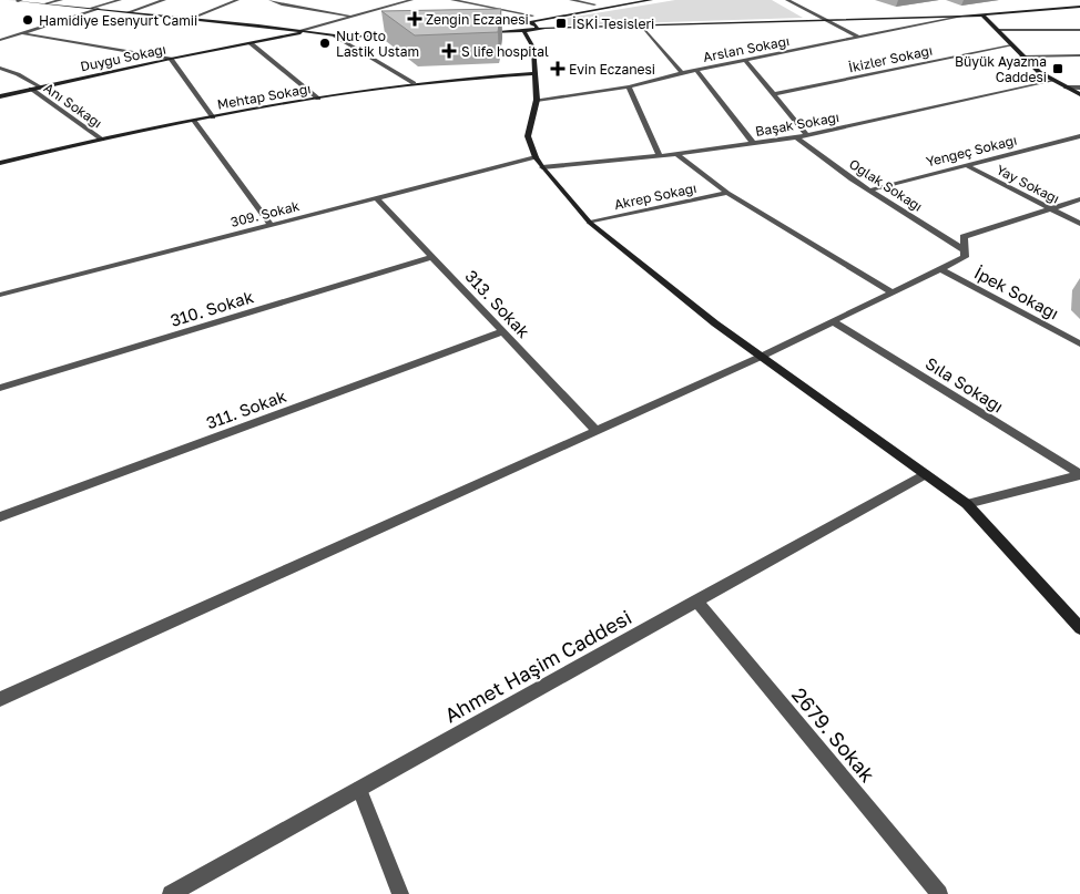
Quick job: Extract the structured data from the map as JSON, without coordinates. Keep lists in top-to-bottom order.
{
  "streets": {
    "main road": ["Duygu Sokağı", "Mehtap Sokağı"],
    "street": [
      "Arslan Sokağı",
      "İkizler Sokağı",
      "Anı Sokağı",
      "Başak Sokağı",
      "Yengeç Sokağı",
      "Yay Sokağı",
      "Oğlak Sokağı",
      "Akrep Sokağı",
      "309. Sokak",
      "İpek Sokağı",
      "313. Sokak",
      "310. Sokak",
      "Sıla Sokağı",
      "311. Sokak",
      "Ahmet Haşim Caddesi",
      "2679. Sokak"
    ]
  },
  "crossings": [
    ["Duygu Sokağı", "Anı Sokağı"],
    ["Mehtap Sokağı", "Anı Sokağı"],
    ["Başak Sokağı", "Oğlak Sokağı"],
    ["Yengeç Sokağı", "Yay Sokağı"],
    ["Yengeç Sokağı", "Oğlak Sokağı"],
    ["309. Sokak", "313. Sokak"],
    ["313. Sokak", "310. Sokak"],
    ["313. Sokak", "311. Sokak"],
    ["Ahmet Haşim Caddesi", "2679. Sokak"]
  ],
  "places": {
    "health": ["Zengin Eczanesi", "S life hospital", "Evin Eczanesi"],
    "other": ["Hamidiye Esenyurt Camii", "Nut Oto Lastik Ustam"],
    "transit": ["İSKİ Tesisleri", "Büyük Ayazma Caddesi"]
  }
}
